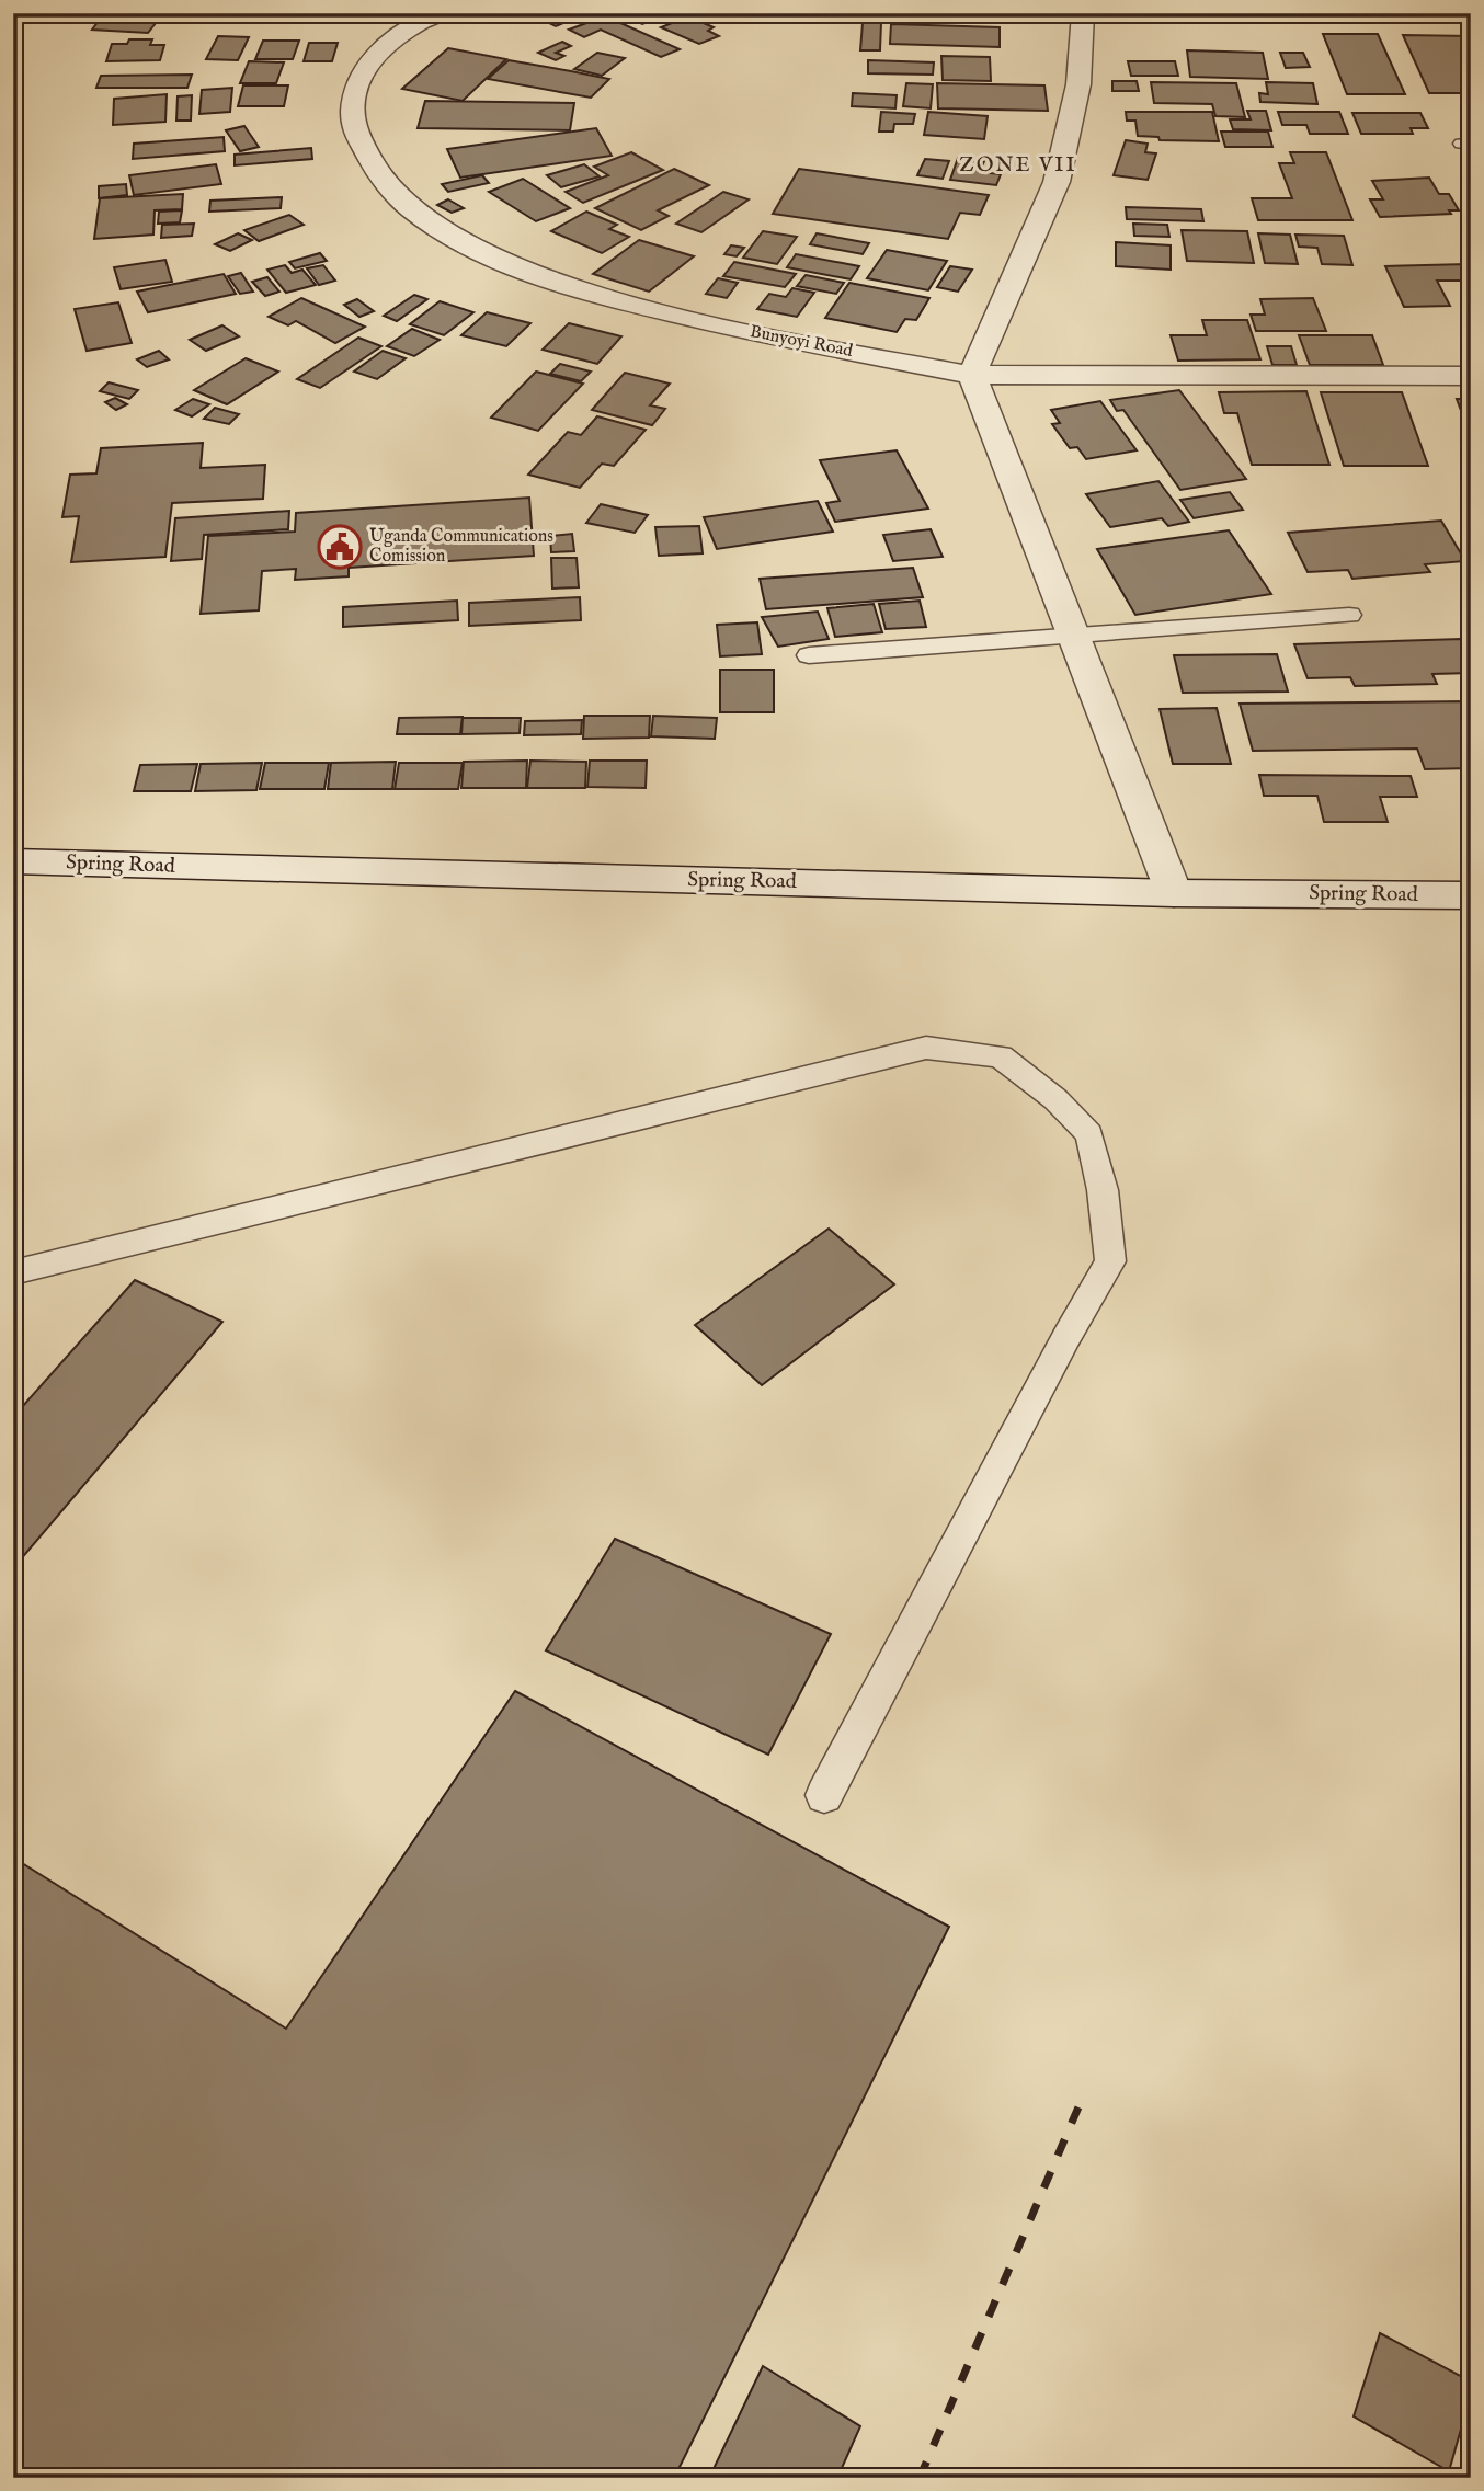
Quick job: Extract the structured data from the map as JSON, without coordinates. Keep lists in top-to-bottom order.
{
  "streets": {
    "street": ["Bunyoyi Road", "Spring Road"]
  },
  "districts": ["ZONE VII"],
  "places": {
    "public building": ["Uganda Communications Comission"]
  }
}
